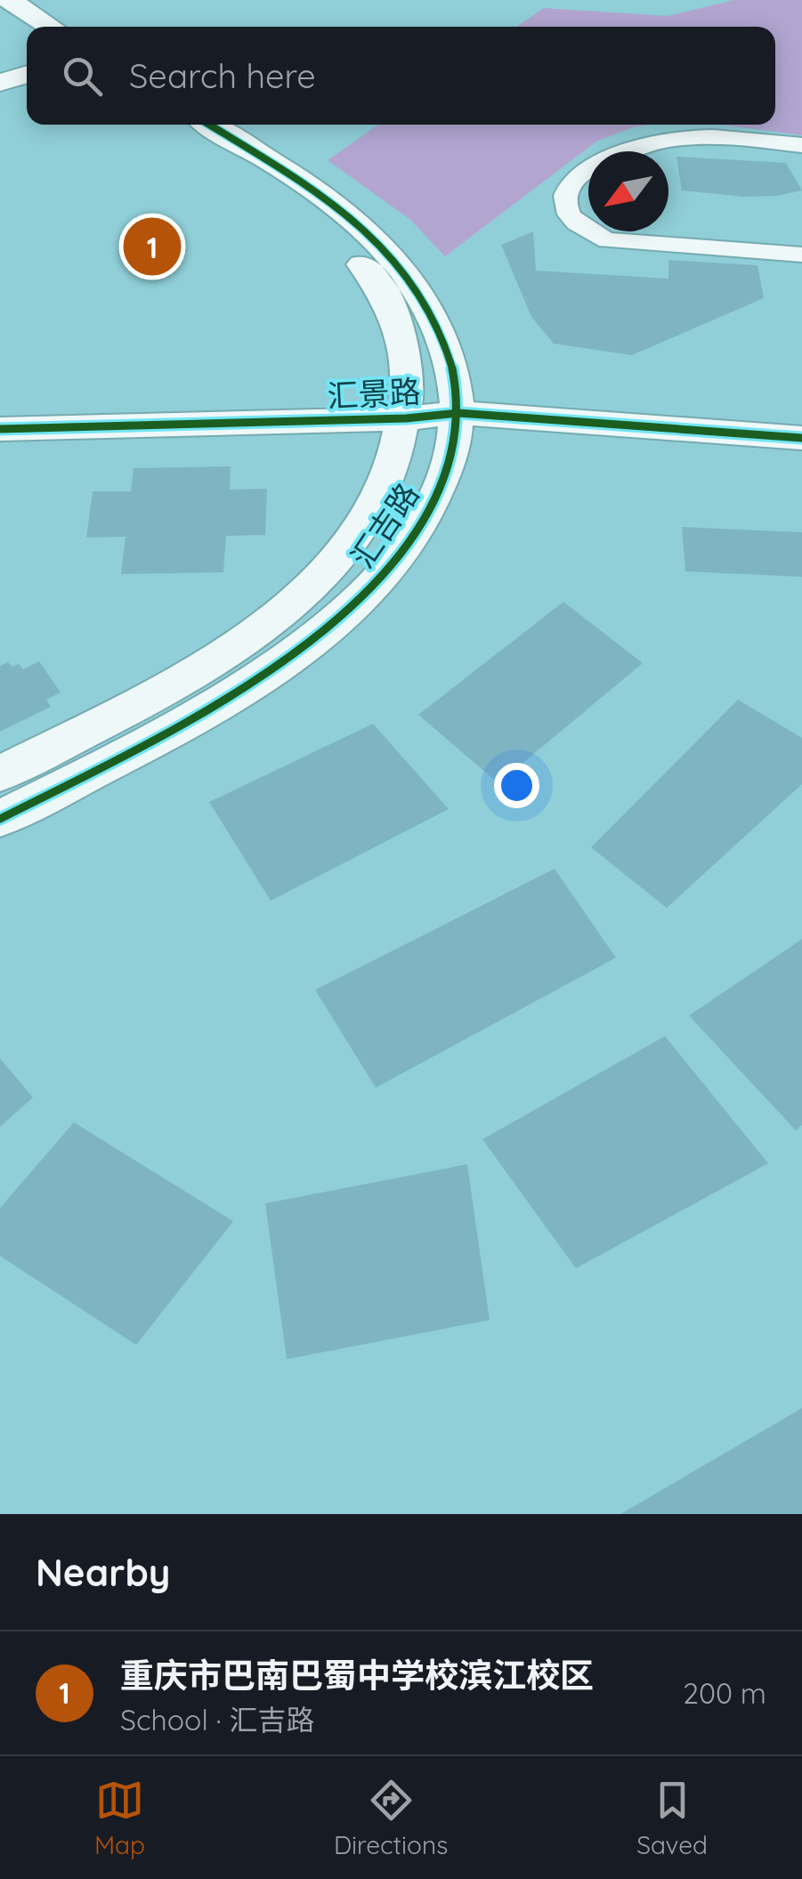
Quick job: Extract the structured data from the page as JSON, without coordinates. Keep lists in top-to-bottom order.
{
  "streets": {
    "street": ["汇景路", "汇吉路"]
  },
  "crossings": [
    ["汇景路", "汇吉路"]
  ],
  "north": "bottom left",
  "page": {
    "search": "Search here",
    "pins": "1",
    "heading": "Nearby",
    "list": [
      {
        "mark": "1",
        "name": "重庆市巴南巴蜀中学校滨江校区",
        "note": "School · 汇吉路",
        "value": "200 m"
      }
    ],
    "nav": ["Map", "Directions", "Saved"]
  }
}
